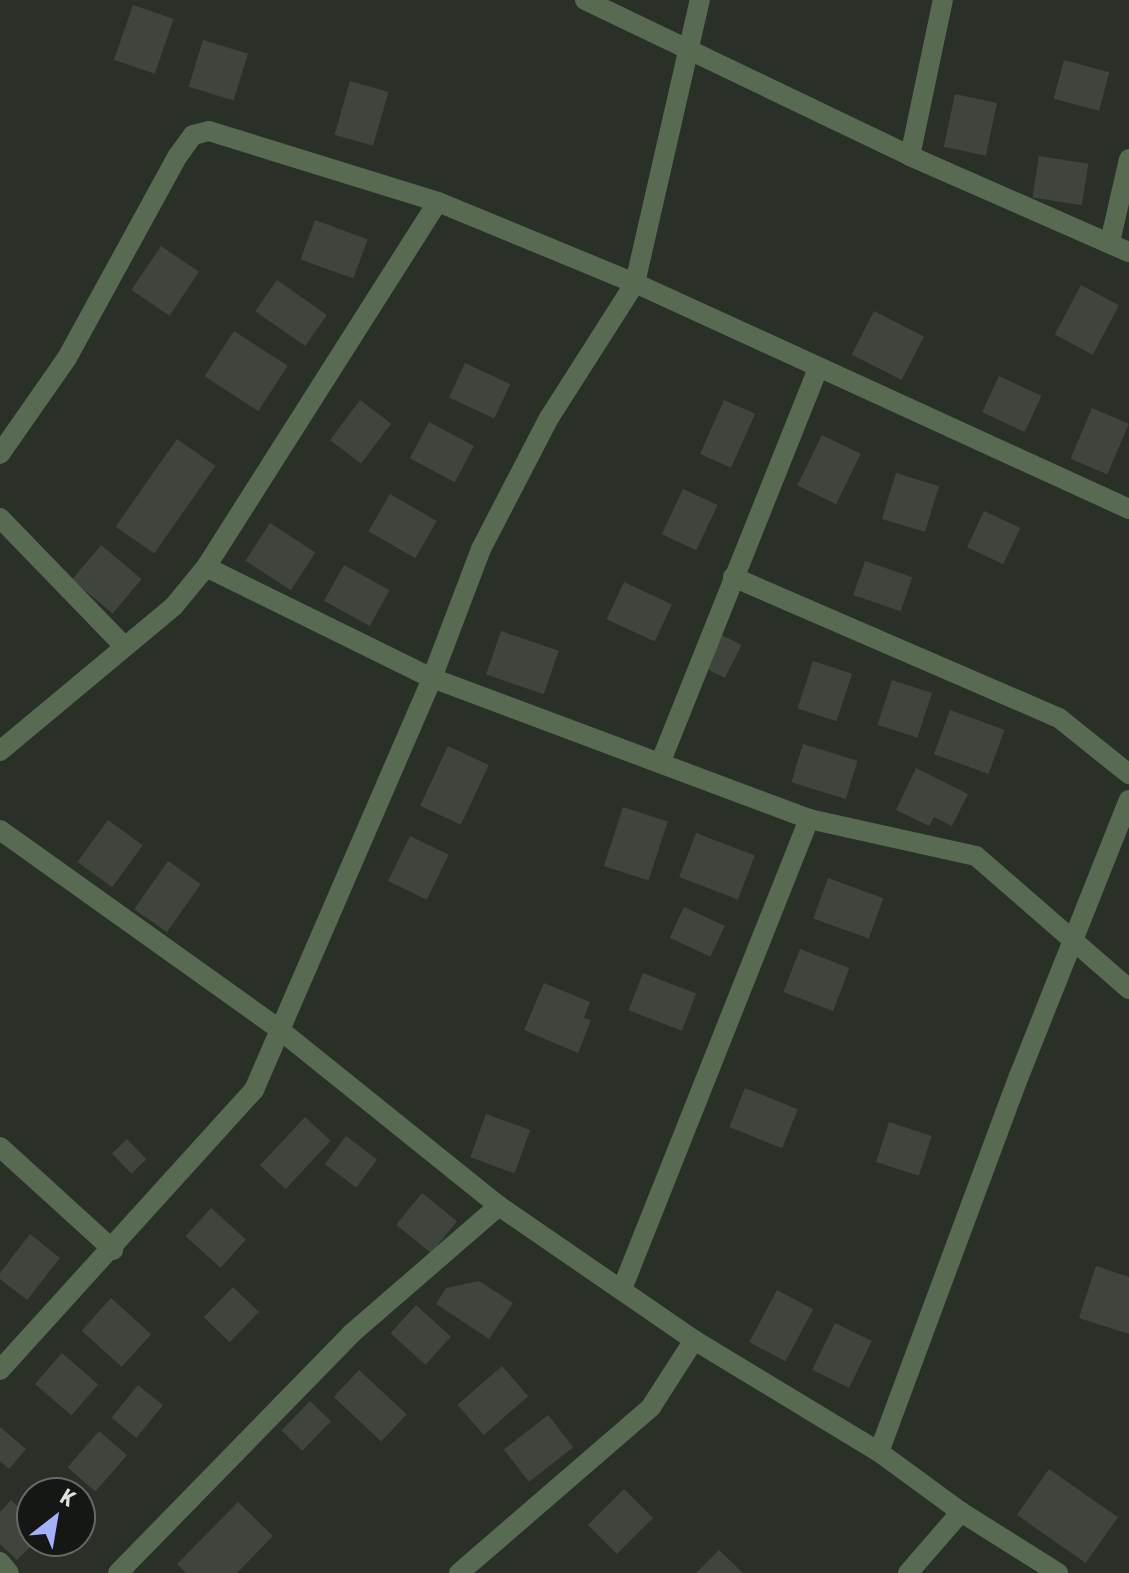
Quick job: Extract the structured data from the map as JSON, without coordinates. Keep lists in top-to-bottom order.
{
  "north": "top right"
}
